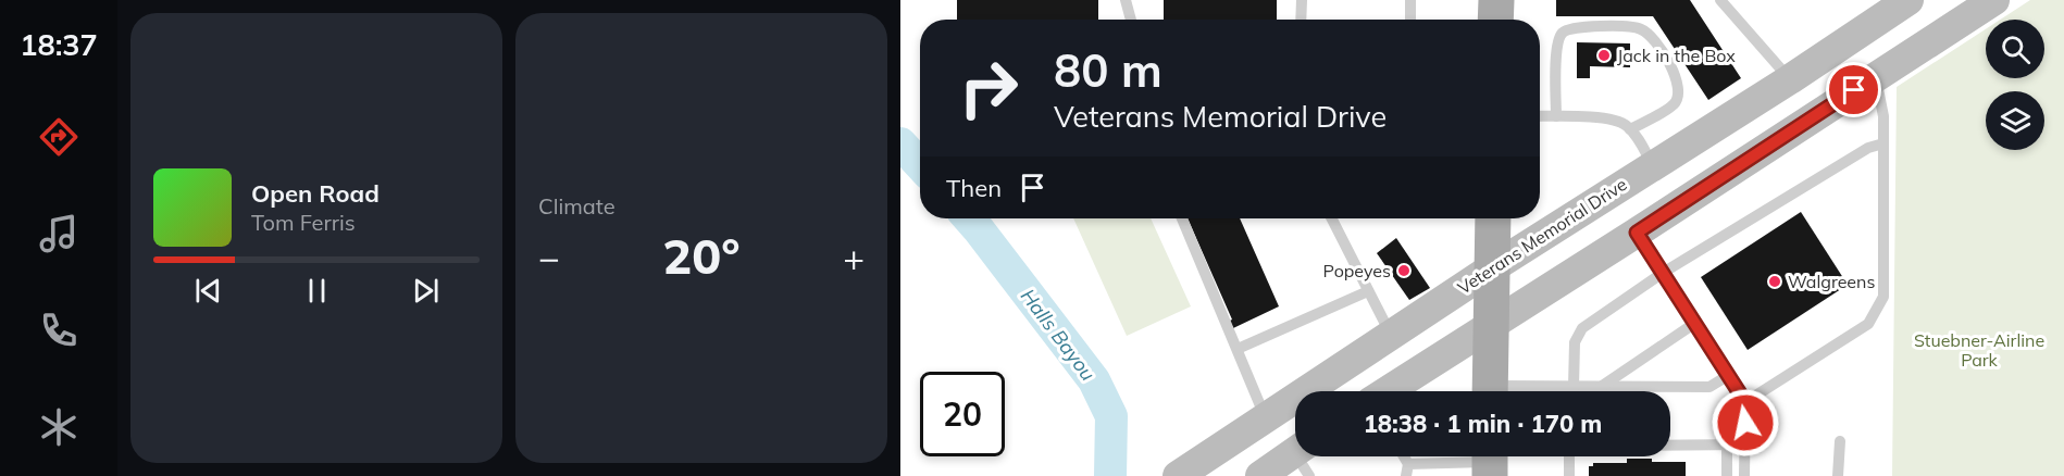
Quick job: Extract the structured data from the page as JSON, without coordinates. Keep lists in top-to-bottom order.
{
  "streets": {
    "main road": ["Veterans Memorial Drive"]
  },
  "water": ["Halls Bayou"],
  "parks": ["Stuebner-Airline Park"],
  "places": ["Jack in the Box", "Popeyes", "Walgreens"],
  "page": {
    "tabs": "18:37",
    "tile": "Climate",
    "turn": ["80 m", "Veterans Memorial Drive"],
    "then": "Then",
    "song": ["Open Road", "Tom Ferris"],
    "heat": ["−", "20°", "+"],
    "limit": "20",
    "trip": "18:38 · 1 min · 170 m"
  }
}
